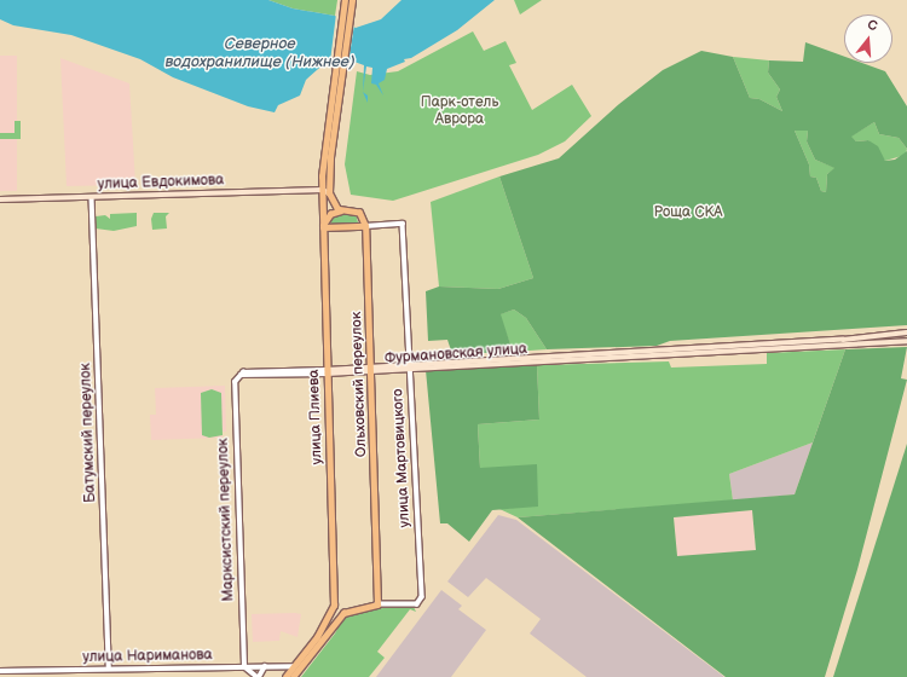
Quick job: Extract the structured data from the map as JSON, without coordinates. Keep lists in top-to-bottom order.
{
  "streets": {
    "main road": [
      "улица Евдокимова",
      "Фурмановская улица",
      "Ольховский переулок",
      "улица Плиева"
    ],
    "street": [
      "Батумский переулок",
      "улица Мартовицкого",
      "Марксистский переулок",
      "улица Нариманова"
    ]
  },
  "crossings": [
    ["улица Евдокимова", "улица Плиева"],
    ["улица Евдокимова", "Батумский переулок"],
    ["Фурмановская улица", "Ольховский переулок"],
    ["Фурмановская улица", "улица Плиева"],
    ["Фурмановская улица", "улица Мартовицкого"],
    ["Фурмановская улица", "Марксистский переулок"],
    ["Ольховский переулок", "улица Мартовицкого"],
    ["улица Плиева", "улица Нариманова"],
    ["Батумский переулок", "улица Нариманова"],
    ["Марксистский переулок", "улица Нариманова"]
  ],
  "water": ["Северное водохранилище (Нижнее)"],
  "parks": ["Парк-отель Аврора", "Роща СКА"],
  "north": "top"
}
